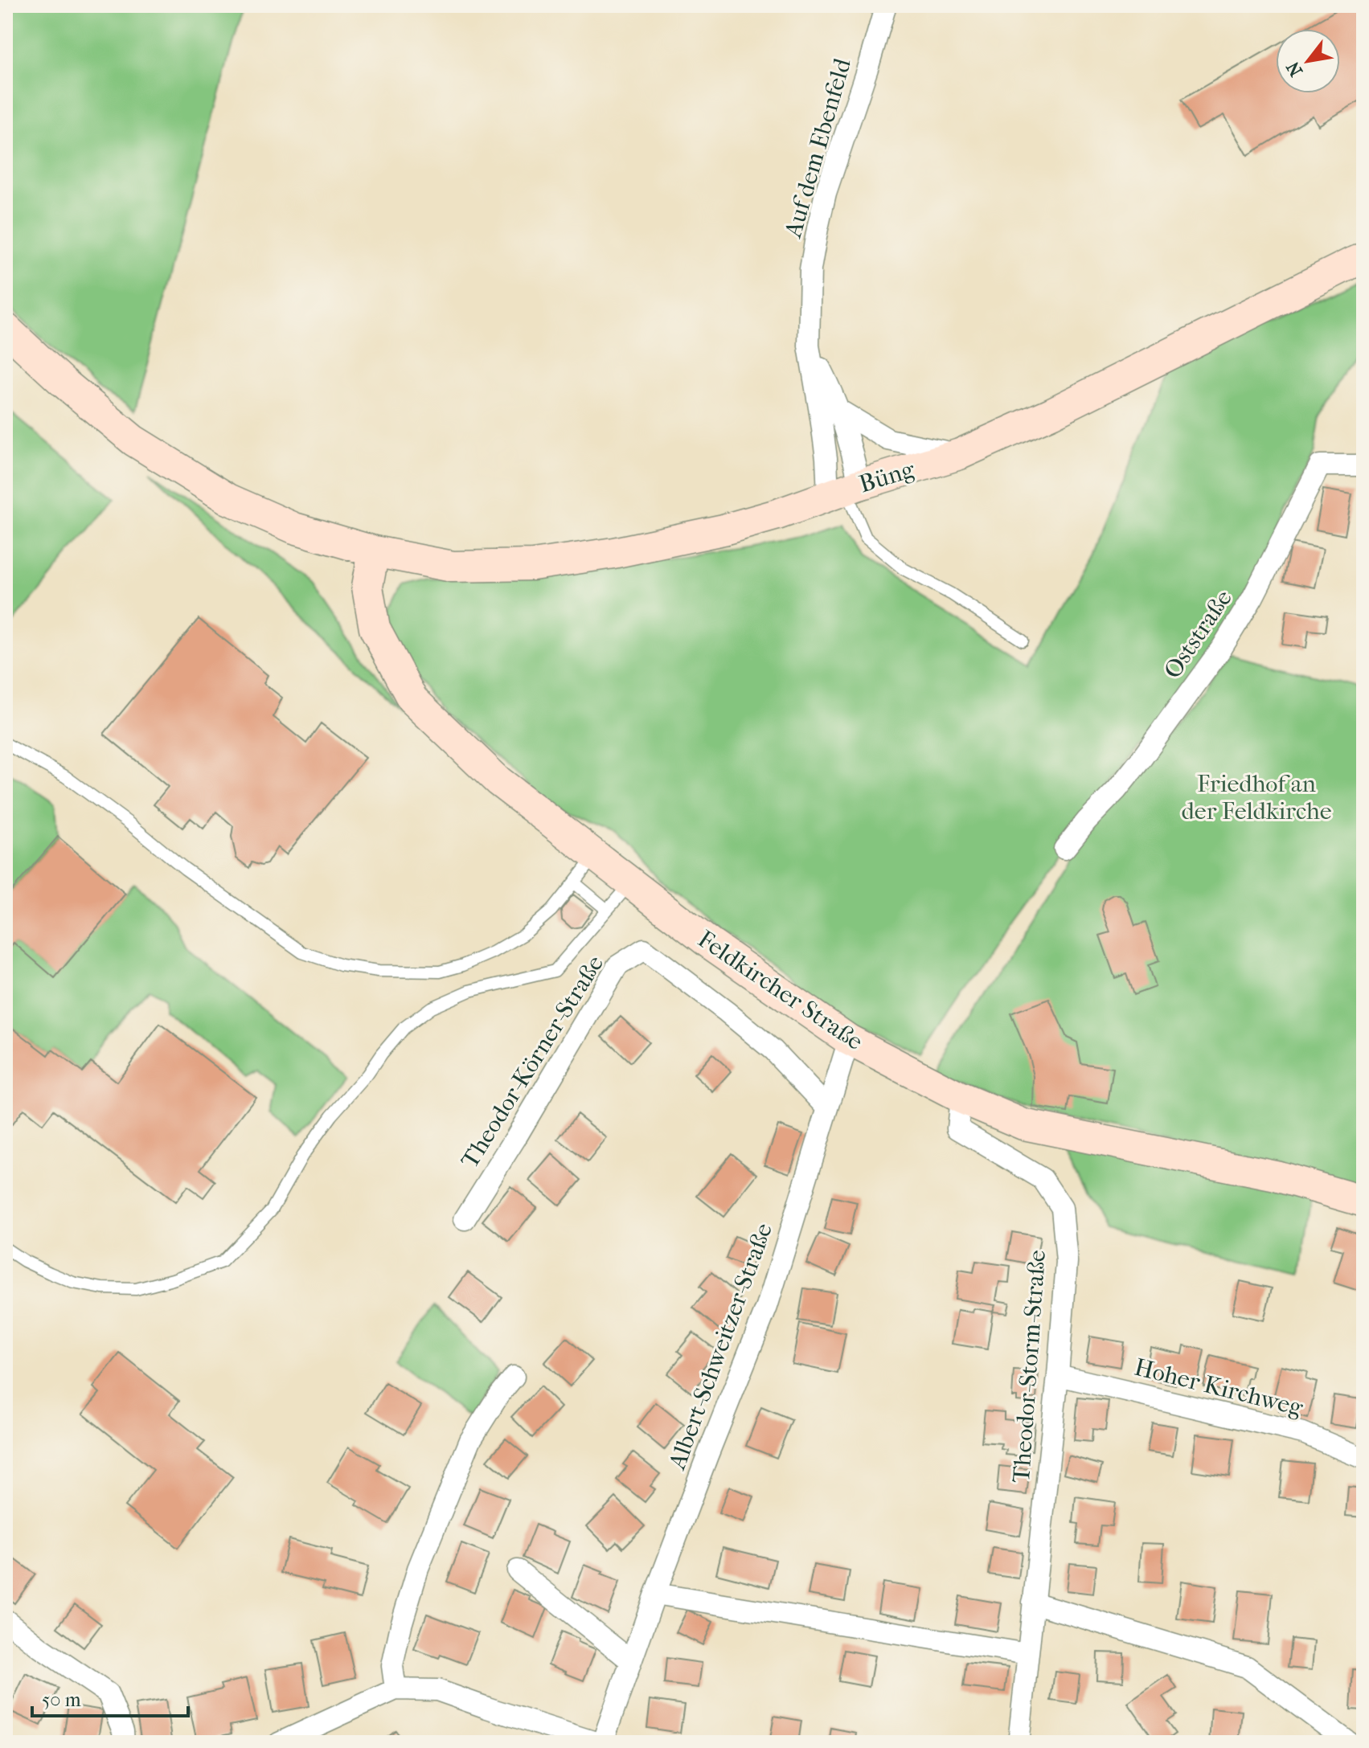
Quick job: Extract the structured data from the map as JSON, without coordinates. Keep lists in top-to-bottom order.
{
  "streets": {
    "street": [
      "Auf dem Ebenfeld",
      "Büng",
      "Oststraße",
      "Feldkircher Straße",
      "Theodor-Körner-Straße",
      "Albert-Schweitzer-Straße",
      "Theodor-Storm-Straße",
      "Hoher Kirchweg"
    ]
  },
  "crossings": [
    ["Auf dem Ebenfeld", "Büng"],
    ["Büng", "Feldkircher Straße"],
    ["Feldkircher Straße", "Albert-Schweitzer-Straße"],
    ["Feldkircher Straße", "Theodor-Storm-Straße"],
    ["Theodor-Körner-Straße", "Albert-Schweitzer-Straße"],
    ["Theodor-Storm-Straße", "Hoher Kirchweg"]
  ],
  "parks": ["Friedhof an der Feldkirche"],
  "scale_bar": "50 m",
  "north": "bottom left"
}
